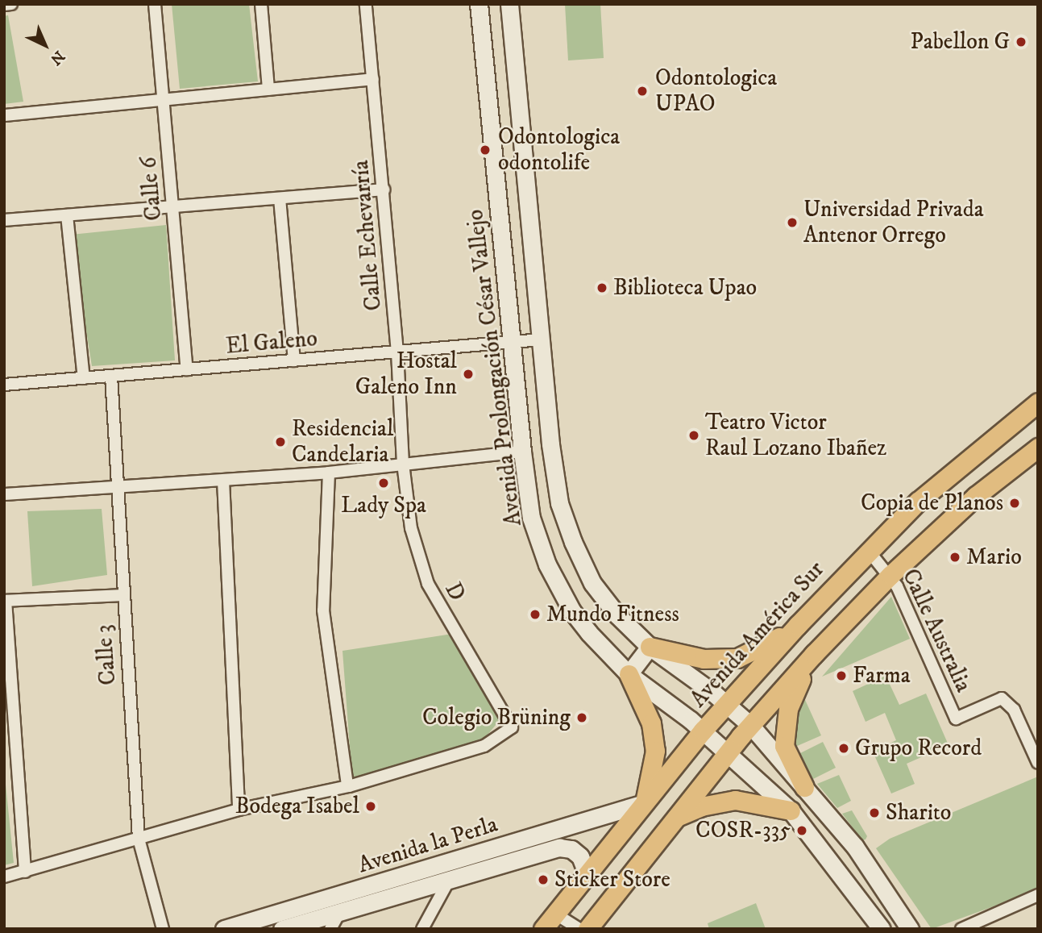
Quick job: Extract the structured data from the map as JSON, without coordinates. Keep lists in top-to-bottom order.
{
  "streets": {
    "main road": ["Avenida Prolongación César Vallejo", "Avenida América Sur", "Avenida la Perla"],
    "street": [
      "Calle 6",
      "Calle Echevarría",
      "El Galeno",
      "D",
      "Calle Australia",
      "Calle 3"
    ]
  },
  "crossings": [
    ["Calle 6", "El Galeno"],
    ["Calle Echevarría", "El Galeno"],
    ["Calle Echevarría", "D"],
    ["El Galeno", "Avenida Prolongación César Vallejo"],
    ["El Galeno", "Calle 3"],
    ["Avenida Prolongación César Vallejo", "Avenida América Sur"],
    ["Calle Australia", "Avenida América Sur"],
    ["Avenida América Sur", "Avenida la Perla"]
  ],
  "places": [
    "Pabellon G",
    "Odontologica UPAO",
    "Odontologica odontolife",
    "Universidad Privada Antenor Orrego",
    "Biblioteca Upao",
    "Hostal Galeno Inn",
    "Teatro Victor Raul Lozano Ibañez",
    "Residencial Candelaria",
    "Lady Spa",
    "Copia de Planos",
    "Mario",
    "Mundo Fitness",
    "Farma",
    "Colegio Brüning",
    "Grupo Record",
    "Bodega Isabel",
    "Sharito",
    "COSR-335",
    "Sticker Store"
  ],
  "north": "bottom right"
}
